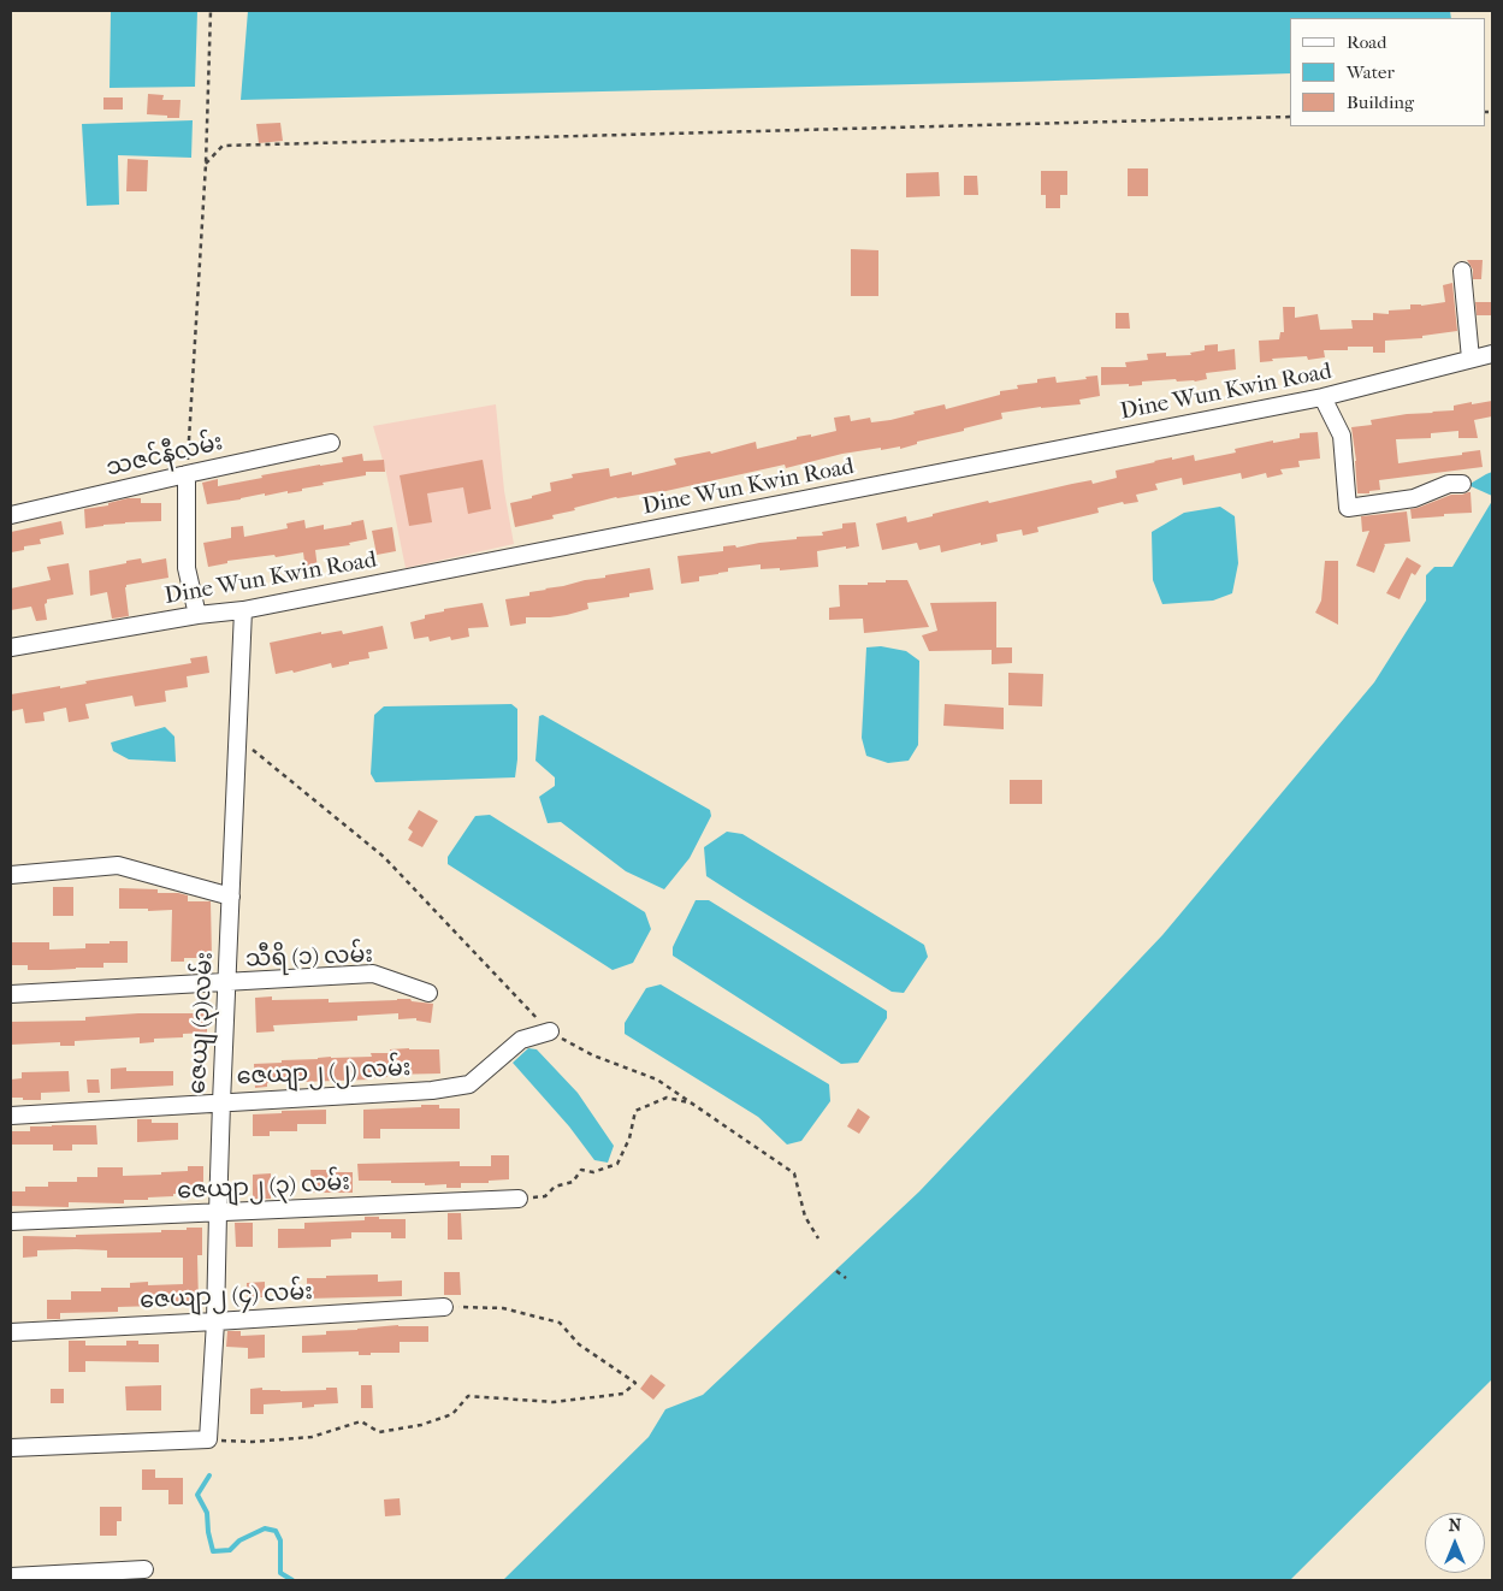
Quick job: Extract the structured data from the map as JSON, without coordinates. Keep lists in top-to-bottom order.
{
  "streets": {
    "street": [
      "Dine Wun Kwin Road",
      "သဇင်နီလမ်း",
      "သီရိ (၁) လမ်း",
      "ဇေယျ (၃)လမ်း",
      "ဇေယျာ၂ (၂) လမ်း",
      "ဇေယျာ၂ (၃) လမ်း",
      "ဇေယျာ၂ (၄) လမ်း"
    ]
  },
  "crossings": [
    ["Dine Wun Kwin Road", "ဇေယျ (၃)လမ်း"],
    ["သီရိ (၁) လမ်း", "ဇေယျ (၃)လမ်း"],
    ["ဇေယျ (၃)လမ်း", "ဇေယျာ၂ (၂) လမ်း"],
    ["ဇေယျ (၃)လမ်း", "ဇေယျာ၂ (၃) လမ်း"],
    ["ဇေယျ (၃)လမ်း", "ဇေယျာ၂ (၄) လမ်း"]
  ],
  "legend": ["Road", "Water", "Building"],
  "north": "top"
}
